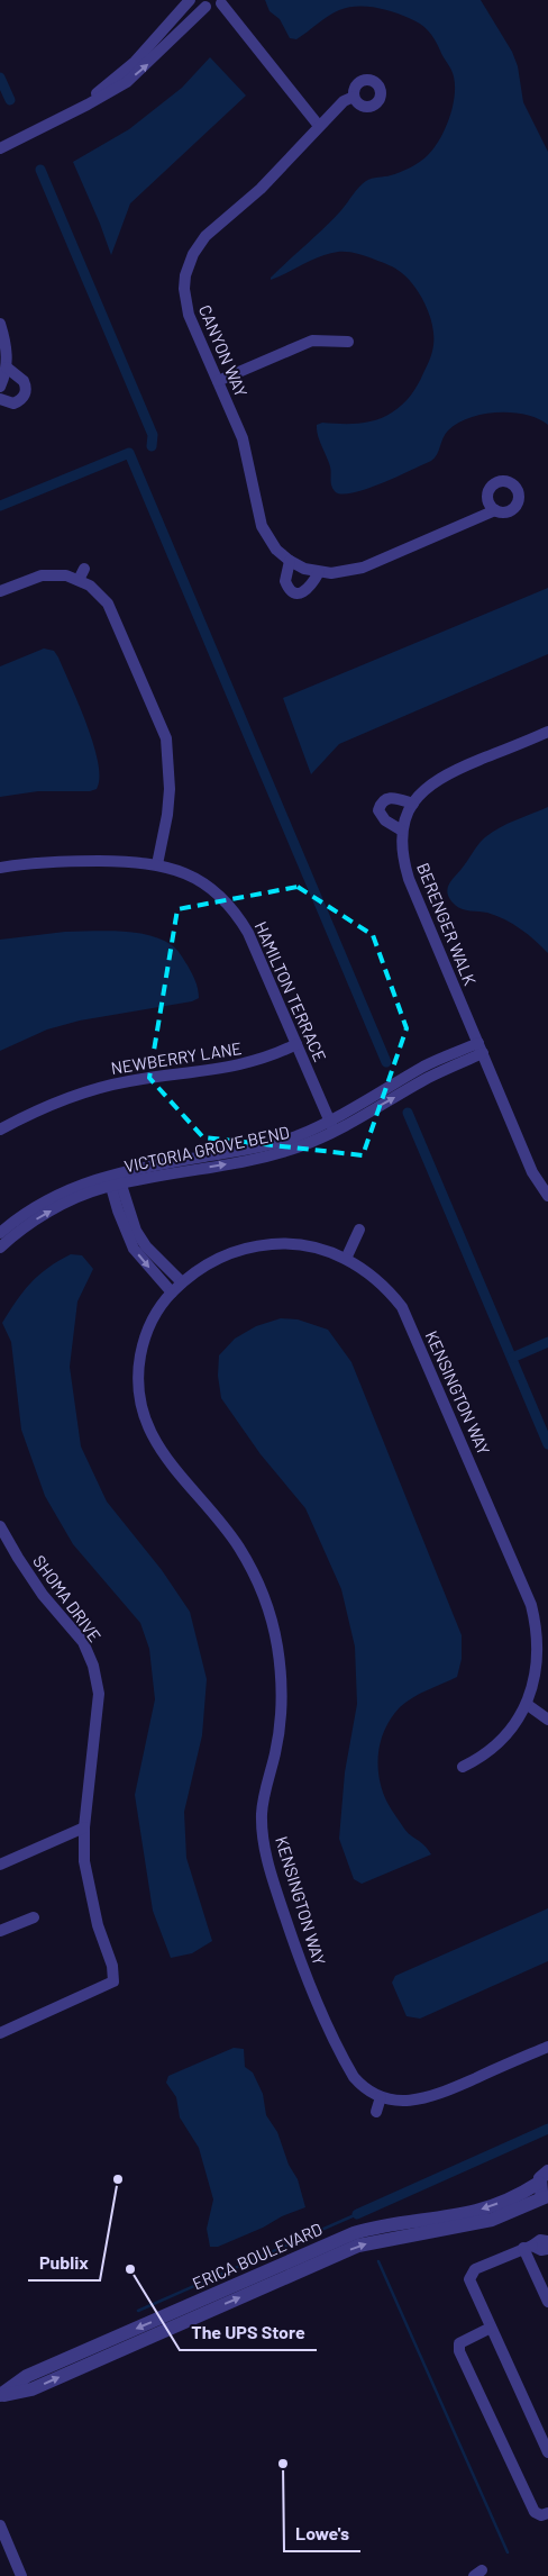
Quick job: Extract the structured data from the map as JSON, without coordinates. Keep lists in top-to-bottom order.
{
  "streets": {
    "street": [
      "CANYON WAY",
      "BERENGER WALK",
      "HAMILTON TERRACE",
      "NEWBERRY LANE",
      "VICTORIA GROVE BEND",
      "KENSINGTON WAY",
      "SHOMA DRIVE",
      "ERICA BOULEVARD"
    ]
  },
  "crossings": [
    ["BERENGER WALK", "VICTORIA GROVE BEND"],
    ["HAMILTON TERRACE", "NEWBERRY LANE"],
    ["HAMILTON TERRACE", "VICTORIA GROVE BEND"]
  ],
  "places": ["Publix", "The UPS Store", "Lowe's"]
}
